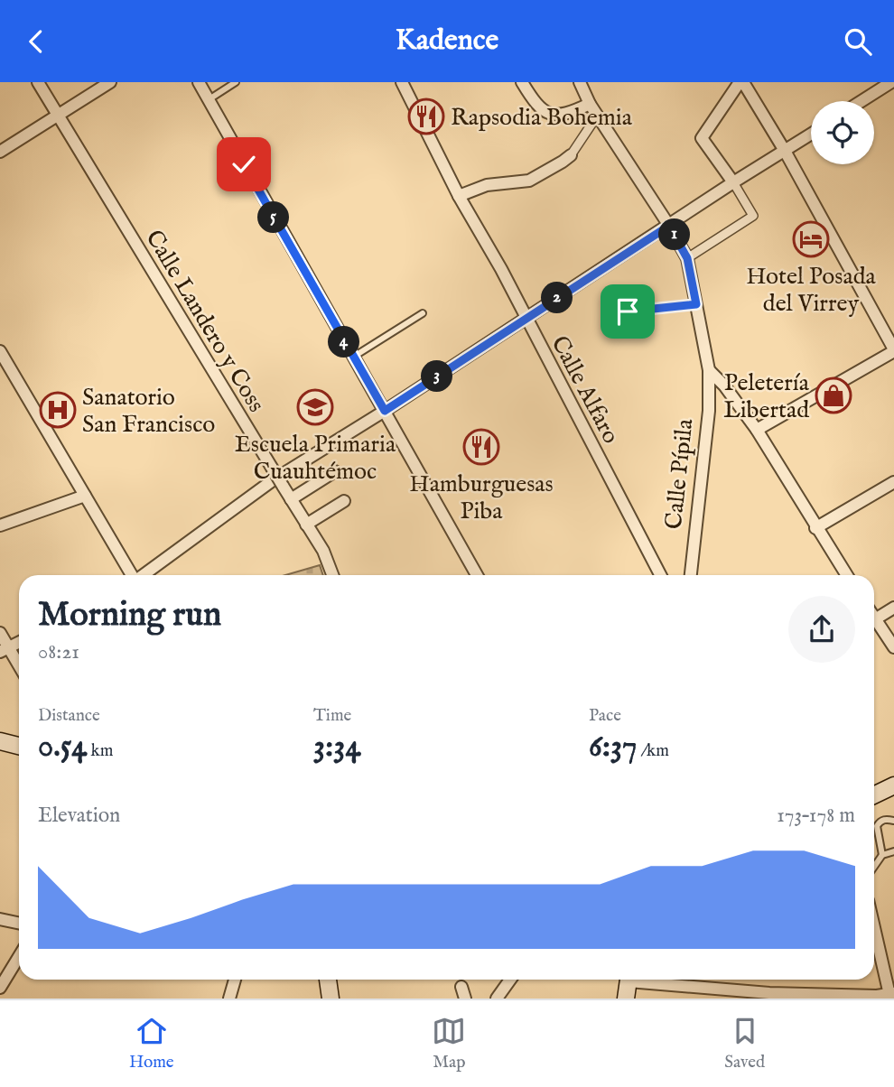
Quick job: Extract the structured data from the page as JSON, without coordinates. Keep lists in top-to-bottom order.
{
  "streets": {
    "street": ["Calle Landero y Coss", "Calle Alfaro", "Calle Pípila"]
  },
  "places": {
    "restaurant": ["Rapsodia Bohemia", "Hamburguesas Piba"],
    "hotel": ["Hotel Posada del Virrey"],
    "shop": ["Peletería Libertad"],
    "school or university": ["Escuela Primaria Cuauhtémoc"],
    "hospital": ["Sanatorio San Francisco"]
  },
  "page": {
    "header": "Kadence",
    "pins": [
      "5",
      "1",
      "2",
      "4",
      "3"
    ],
    "heading": ["Morning run", "08:21"],
    "stats": [
      ["Distance", "0.54 km"],
      ["Time", "3:34"],
      ["Pace", "6:37 /km"]
    ],
    "chart": ["Elevation", "173–178 m"],
    "tabs": ["Home", "Map", "Saved"]
  }
}
